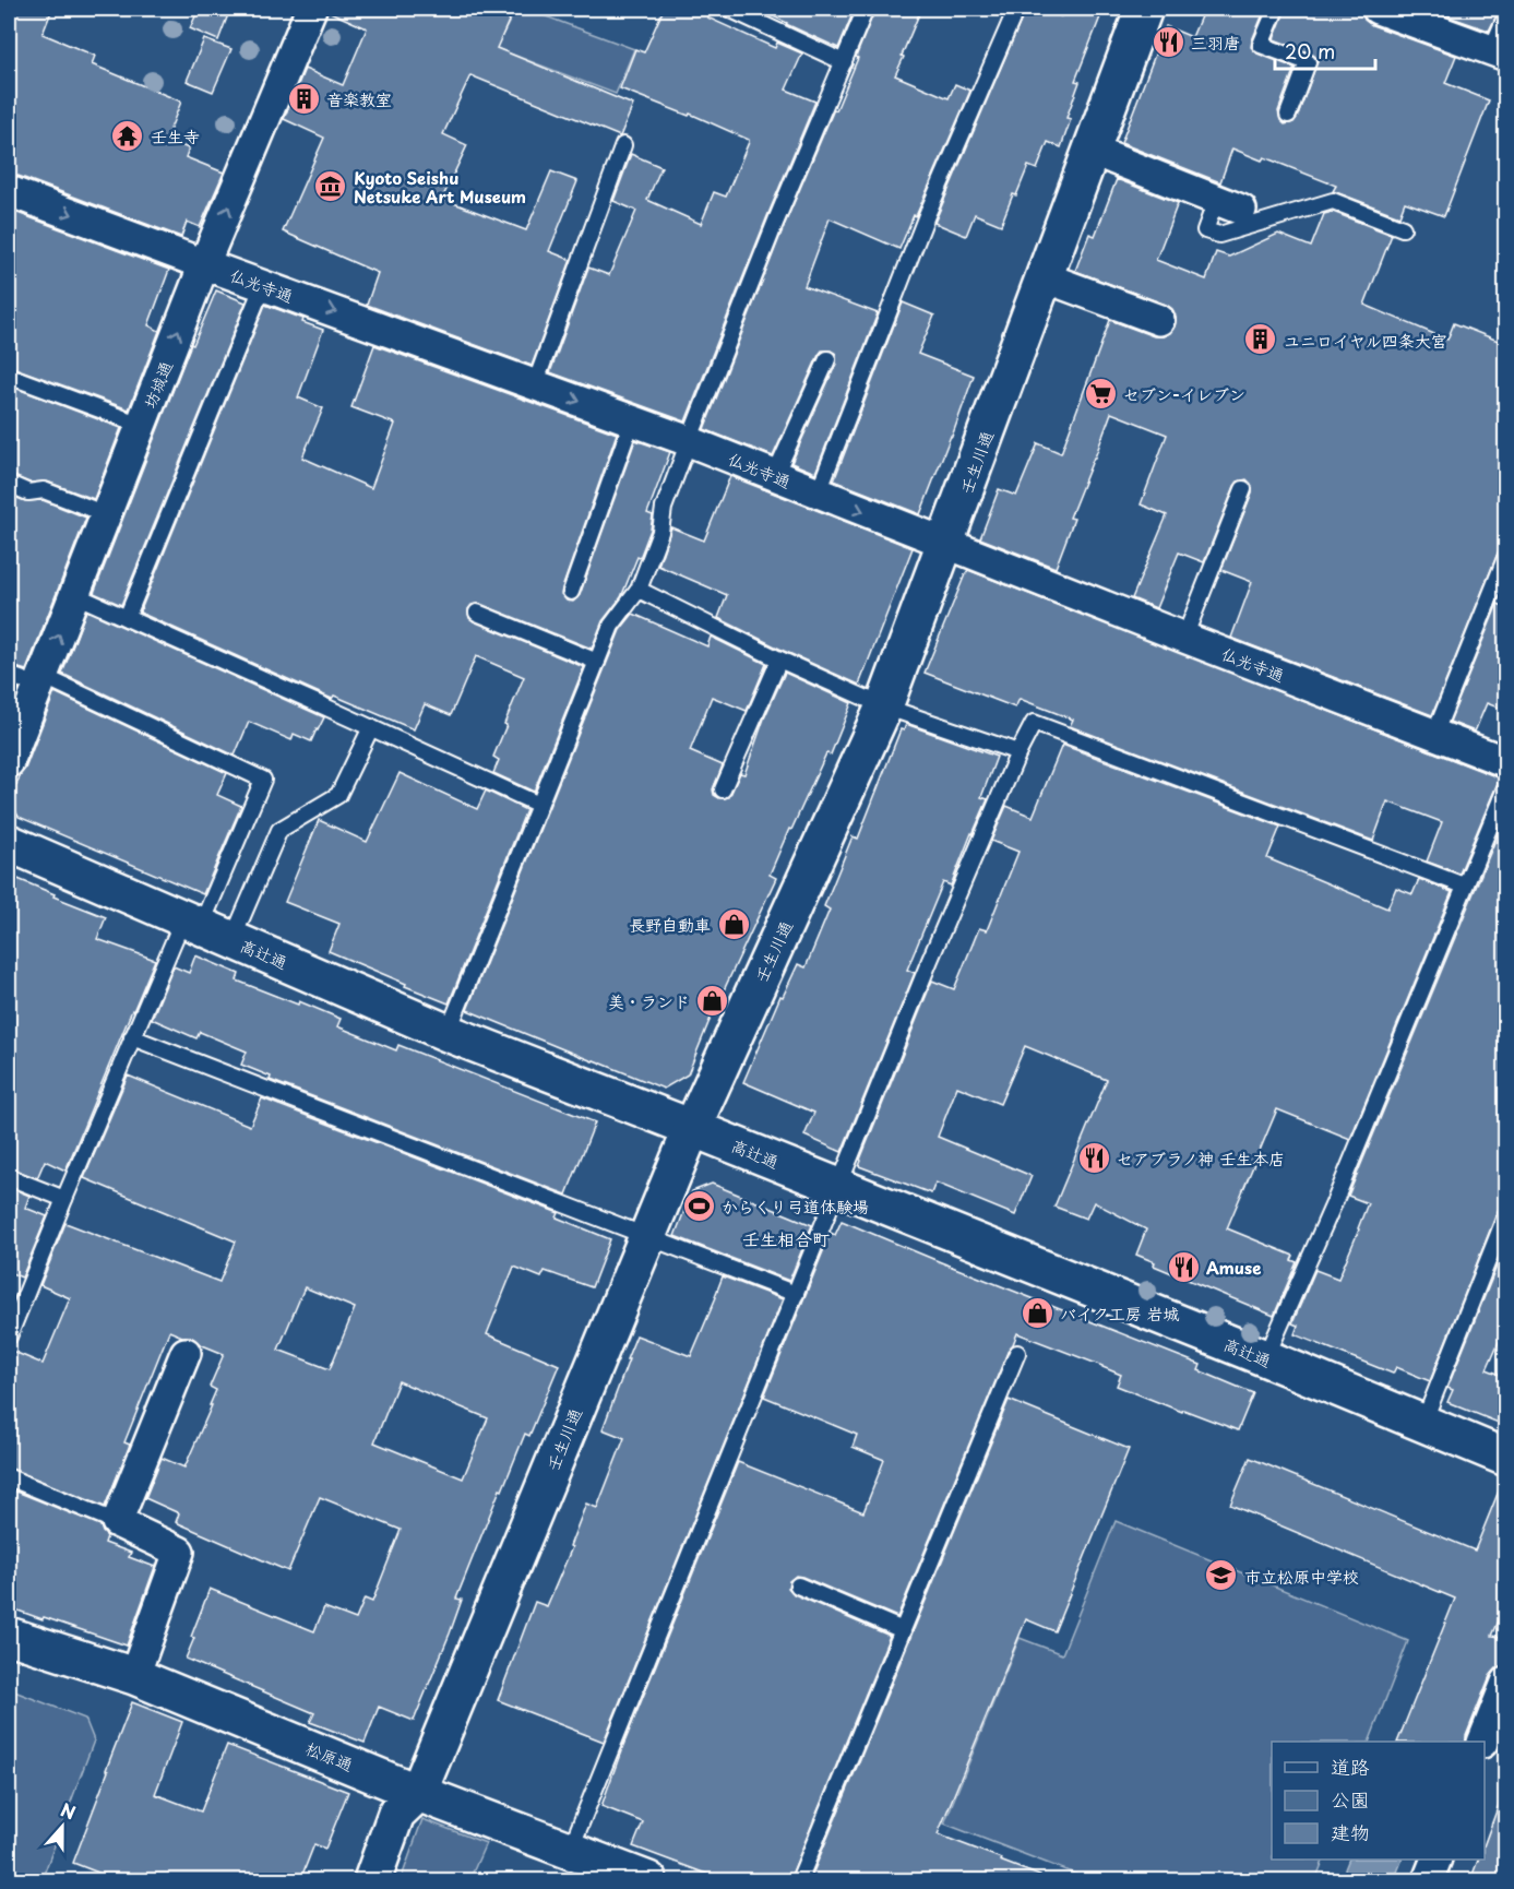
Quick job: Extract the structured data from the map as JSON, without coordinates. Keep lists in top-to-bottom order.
{
  "streets": {
    "street": [
      "仏光寺通",
      "坊城通",
      "壬生川通",
      "高辻通",
      "松原通"
    ]
  },
  "crossings": [
    ["仏光寺通", "坊城通"],
    ["仏光寺通", "壬生川通"],
    ["壬生川通", "高辻通"],
    ["壬生川通", "松原通"]
  ],
  "one_way": ["仏光寺通", "坊城通"],
  "districts": ["壬生相合町"],
  "places": {
    "restaurant": ["三羽唐", "セアブラノ神 壬生本店", "Amuse"],
    "building": ["音楽教室", "ユニロイヤル四条大宮"],
    "temple": ["壬生寺"],
    "museum": ["Kyoto Seishu Netsuke Art Museum"],
    "supermarket": ["セブン-イレブン"],
    "shop": ["長野自動車", "美・ランド", "バイク工房 岩城"],
    "sports": ["からくり弓道体験場"],
    "school or university": ["市立松原中学校"]
  },
  "legend": ["道路", "公園", "建物"],
  "scale_bar": "20 m",
  "north": "top"
}
